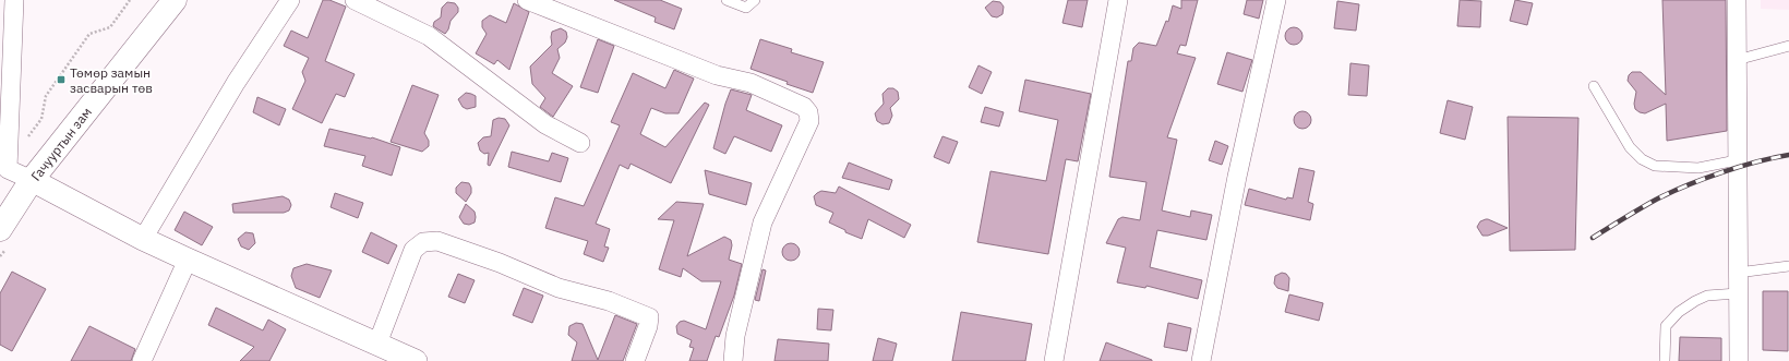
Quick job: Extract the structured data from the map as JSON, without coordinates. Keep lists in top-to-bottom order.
{
  "streets": {
    "highway": ["Гачууртын зам"]
  },
  "places": {
    "transit": ["Төмөр замын засварын төв"]
  }
}
